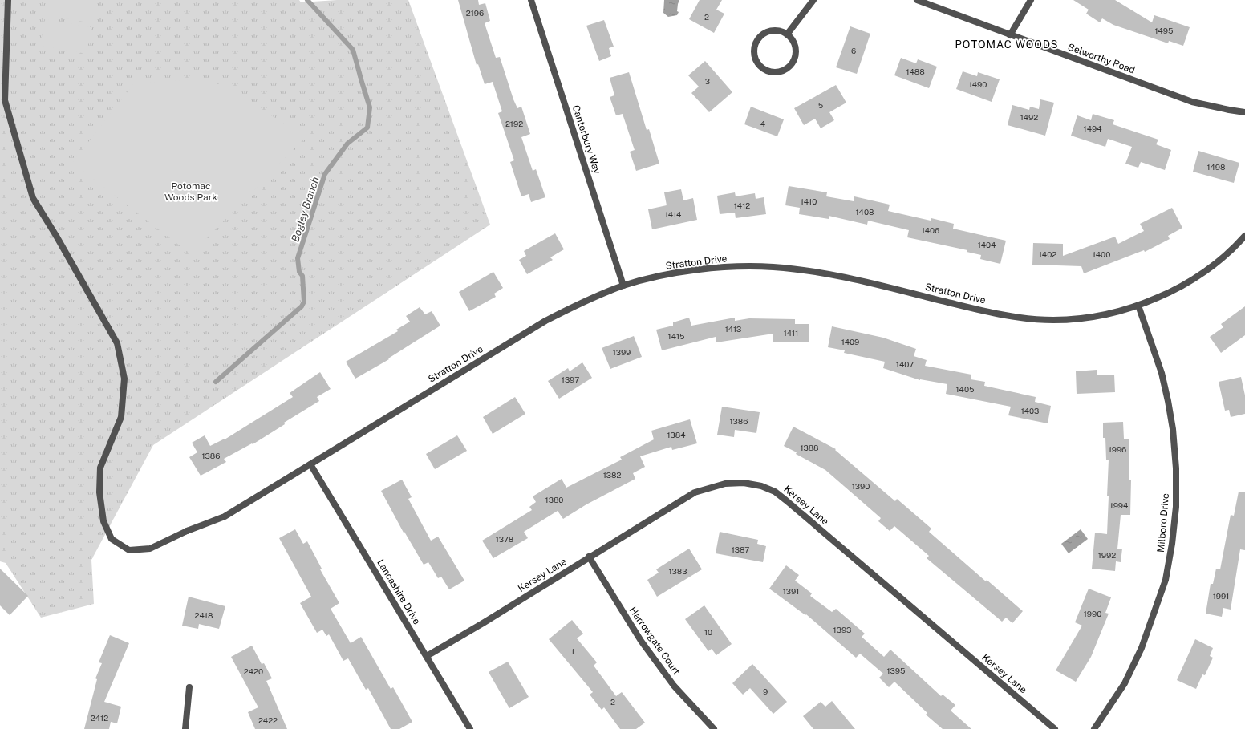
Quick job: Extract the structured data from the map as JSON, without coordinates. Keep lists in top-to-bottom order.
{
  "streets": {
    "street": [
      "Selworthy Road",
      "Canterbury Way",
      "Stratton Drive",
      "Kersey Lane",
      "Milboro Drive",
      "Lancashire Drive",
      "Harrowgate Court"
    ]
  },
  "crossings": [
    ["Canterbury Way", "Stratton Drive"],
    ["Stratton Drive", "Milboro Drive"],
    ["Stratton Drive", "Lancashire Drive"],
    ["Kersey Lane", "Lancashire Drive"],
    ["Kersey Lane", "Harrowgate Court"]
  ],
  "districts": ["POTOMAC WOODS"],
  "water": ["Bogley Branch"],
  "parks": ["Potomac Woods Park"],
  "house_numbers": [
    "2196",
    "2",
    "1495",
    "6",
    "1488",
    "3",
    "1490",
    "5",
    "1492",
    "2192",
    "4",
    "1494",
    "1498",
    "1410",
    "1412",
    "1408",
    "1414",
    "1406",
    "1404",
    "1402",
    "1400",
    "1413",
    "1411",
    "1415",
    "1409",
    "1399",
    "1407",
    "1397",
    "1405",
    "1403",
    "1386",
    "1384",
    "1388",
    "1996",
    "1386",
    "1382",
    "1390",
    "1380",
    "1994",
    "1378",
    "1387",
    "1992",
    "1383",
    "1391",
    "1991",
    "1990",
    "2418",
    "1393",
    "10",
    "1",
    "1395",
    "2420",
    "9",
    "2",
    "2412",
    "2422"
  ]
}
